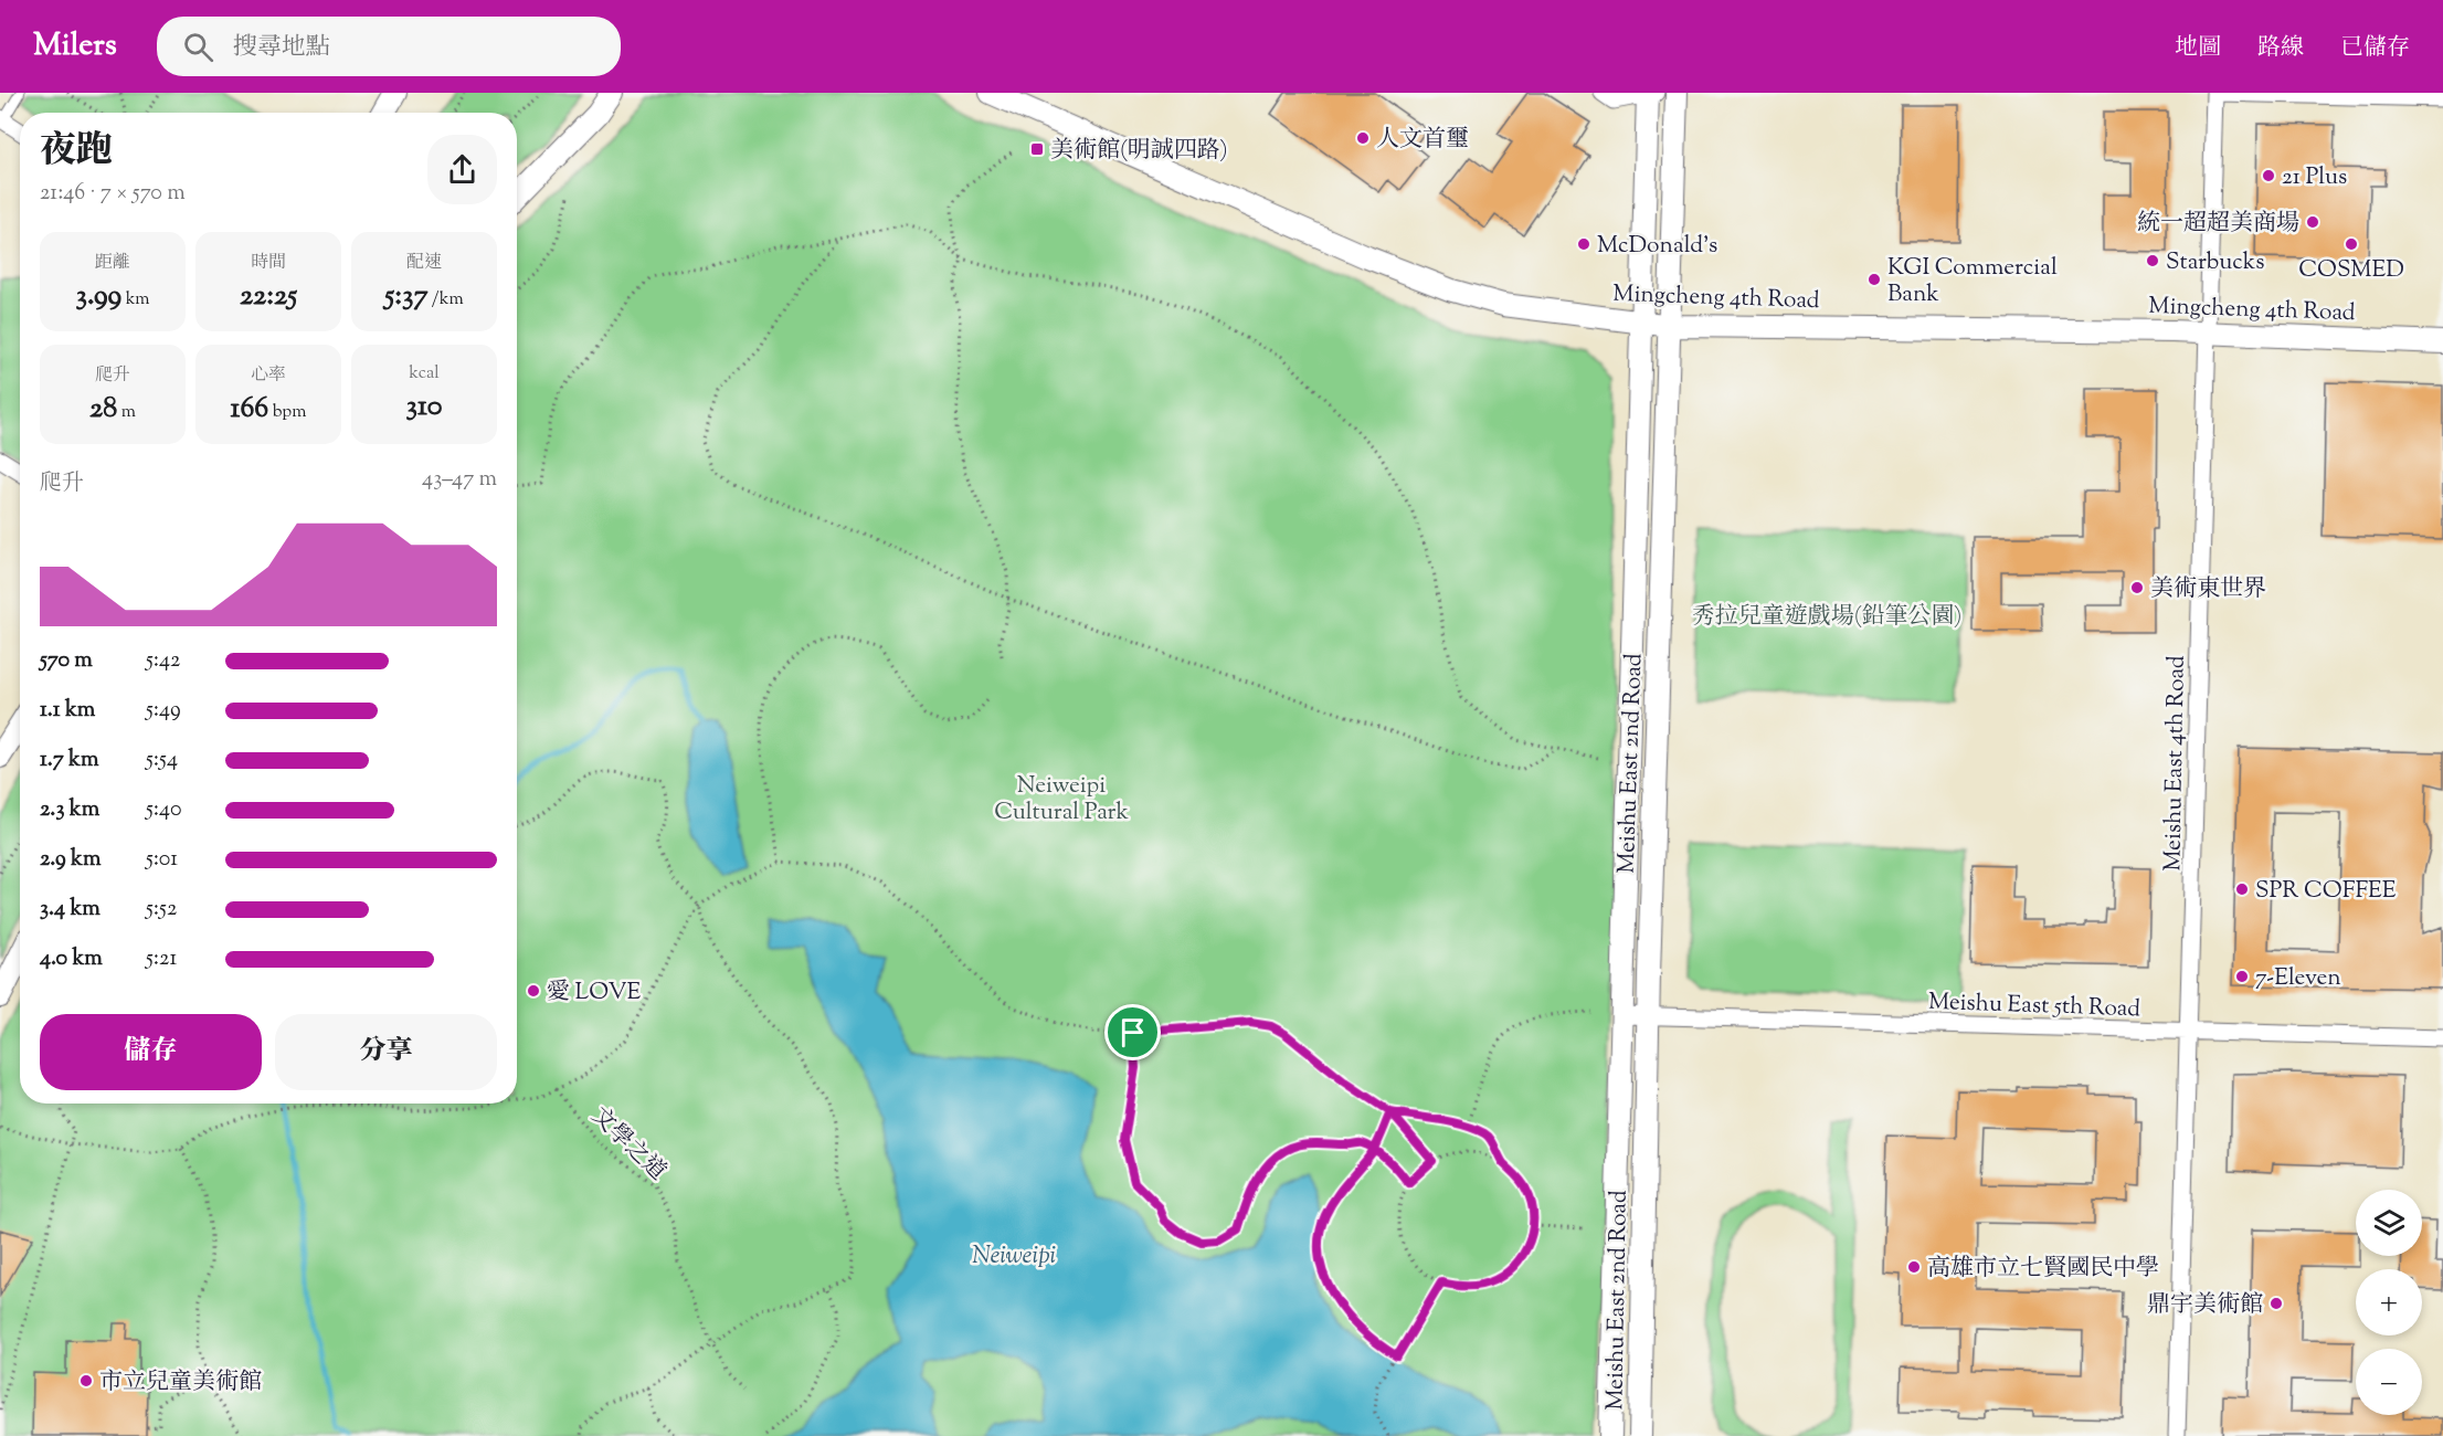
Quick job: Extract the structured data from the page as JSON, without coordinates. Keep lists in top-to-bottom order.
{
  "streets": {
    "street": [
      "Mingcheng 4th Road",
      "Meishu East 2nd Road",
      "Meishu East 4th Road",
      "Meishu East 5th Road"
    ],
    "path": ["文學之道"]
  },
  "crossings": [
    ["Mingcheng 4th Road", "Meishu East 2nd Road"],
    ["Mingcheng 4th Road", "Meishu East 4th Road"],
    ["Meishu East 2nd Road", "Meishu East 5th Road"],
    ["Meishu East 4th Road", "Meishu East 5th Road"]
  ],
  "water": ["Neiweipi"],
  "parks": ["秀拉兒童遊戲場(鉛筆公園)", "Neiweipi Cultural Park"],
  "places": {
    "other": [
      "人文首璽",
      "21 Plus",
      "統一超超美商場",
      "McDonald's",
      "COSMED",
      "Starbucks",
      "KGI Commercial Bank",
      "美術東世界",
      "SPR COFFEE",
      "7-Eleven",
      "愛 LOVE",
      "高雄市立七賢國民中學",
      "鼎宇美術館",
      "市立兒童美術館"
    ],
    "transit": ["美術館(明誠四路)"]
  },
  "page": {
    "header": "Milers",
    "search": "搜尋地點",
    "nav": ["地圖", "路線", "已儲存"],
    "heading": ["夜跑", "21:46 · 7 × 570 m"],
    "stats": [
      ["距離", "3.99 km"],
      ["時間", "22:25"],
      ["配速", "5:37 /km"],
      ["爬升", "28 m"],
      ["心率", "166 bpm"],
      ["kcal", "310"]
    ],
    "chart": ["爬升", "43–47 m"],
    "list": [
      {
        "name": "570 m",
        "note": "5:42"
      },
      {
        "name": "1.1 km",
        "note": "5:49"
      },
      {
        "name": "1.7 km",
        "note": "5:54"
      },
      {
        "name": "2.3 km",
        "note": "5:40"
      },
      {
        "name": "2.9 km",
        "note": "5:01"
      },
      {
        "name": "3.4 km",
        "note": "5:52"
      },
      {
        "name": "4.0 km",
        "note": "5:21"
      }
    ],
    "buttons": ["儲存", "分享"],
    "map_buttons": ["+", "−"]
  }
}
